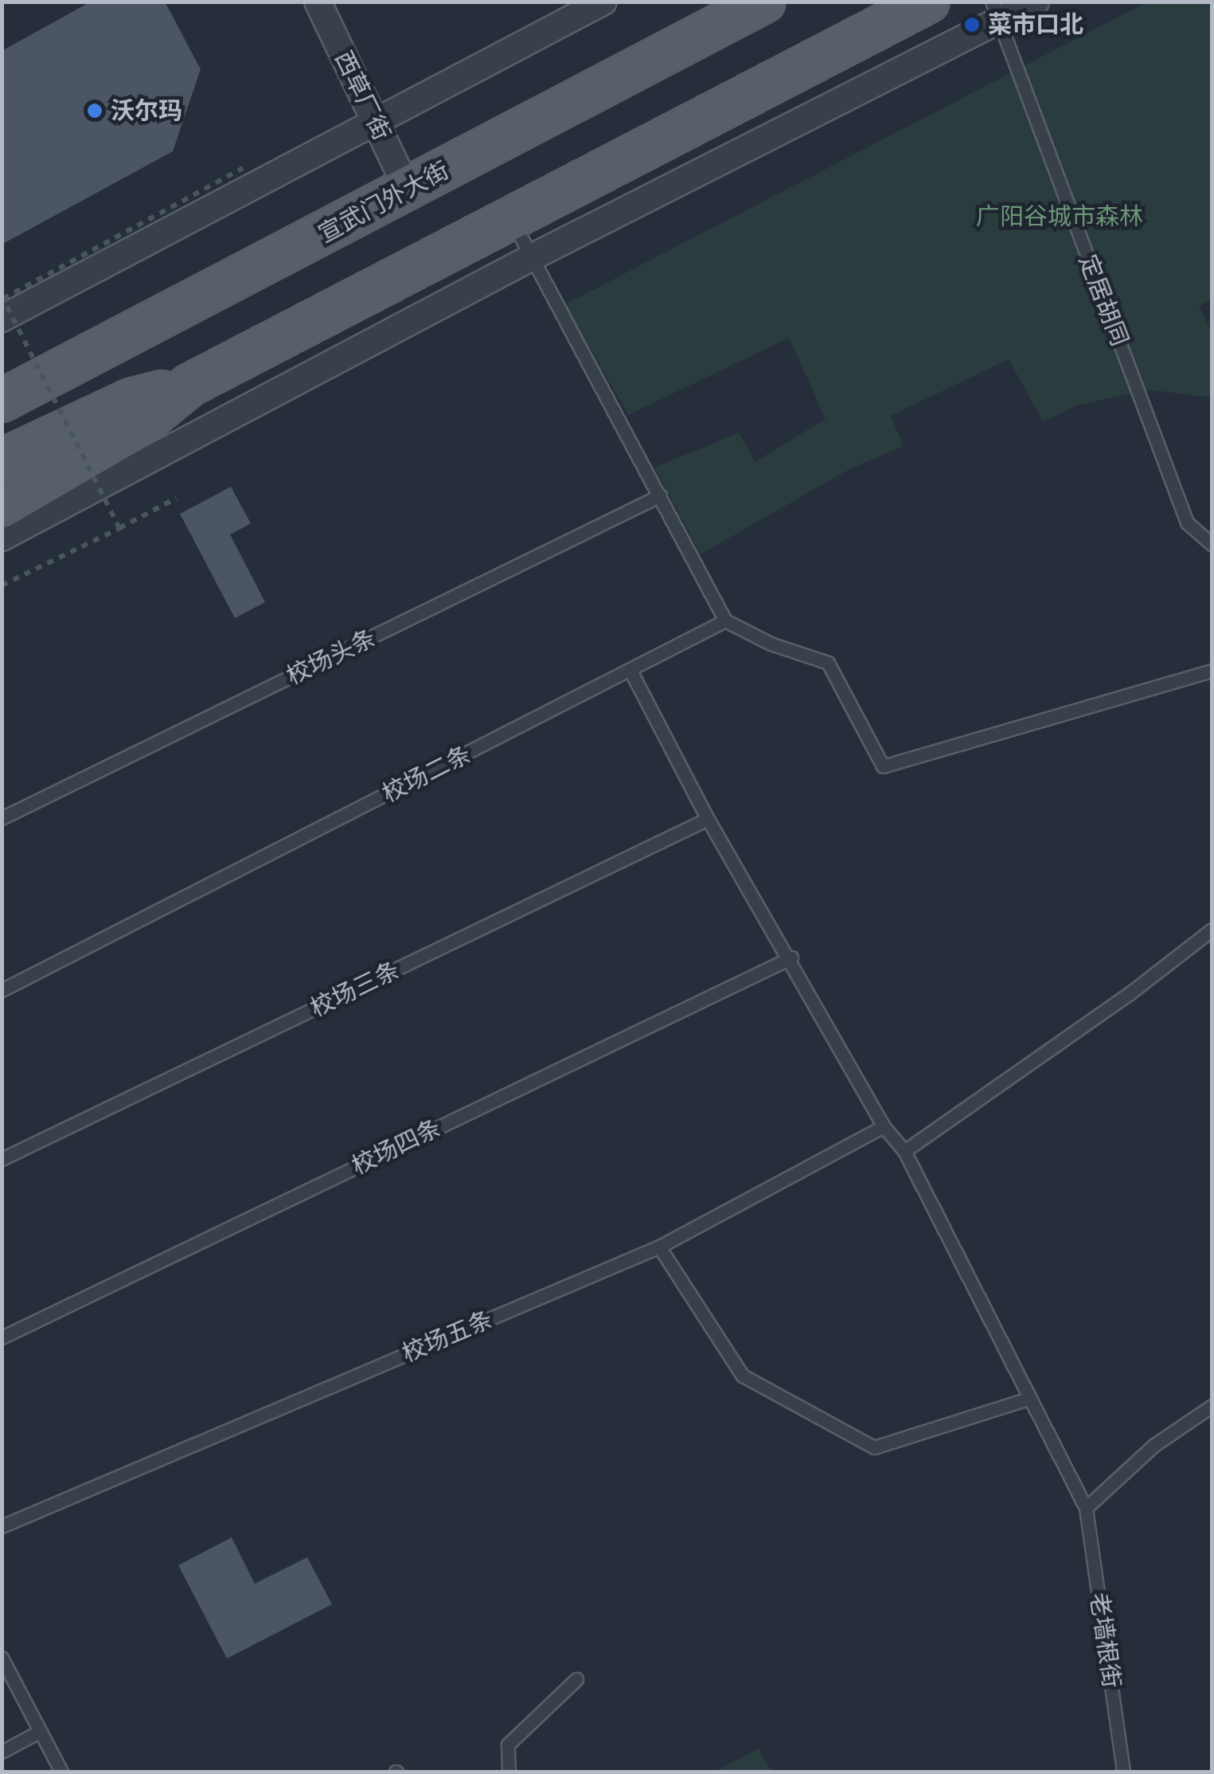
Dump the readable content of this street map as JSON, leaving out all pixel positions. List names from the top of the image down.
{
  "streets": {
    "main road": ["宣武门外大街"],
    "street": ["西草厂街"],
    "lane": [
      "定居胡同",
      "校场头条",
      "校场二条",
      "校场三条",
      "校场四条",
      "校场五条",
      "老墙根街"
    ]
  },
  "crossings": [
    ["西草厂街", "宣武门外大街"],
    ["校场二条", "老墙根街"],
    ["校场三条", "老墙根街"],
    ["校场四条", "老墙根街"],
    ["校场五条", "老墙根街"]
  ],
  "parks": ["广阳谷城市森林"],
  "places": ["菜市口北", "沃尔玛"]
}
